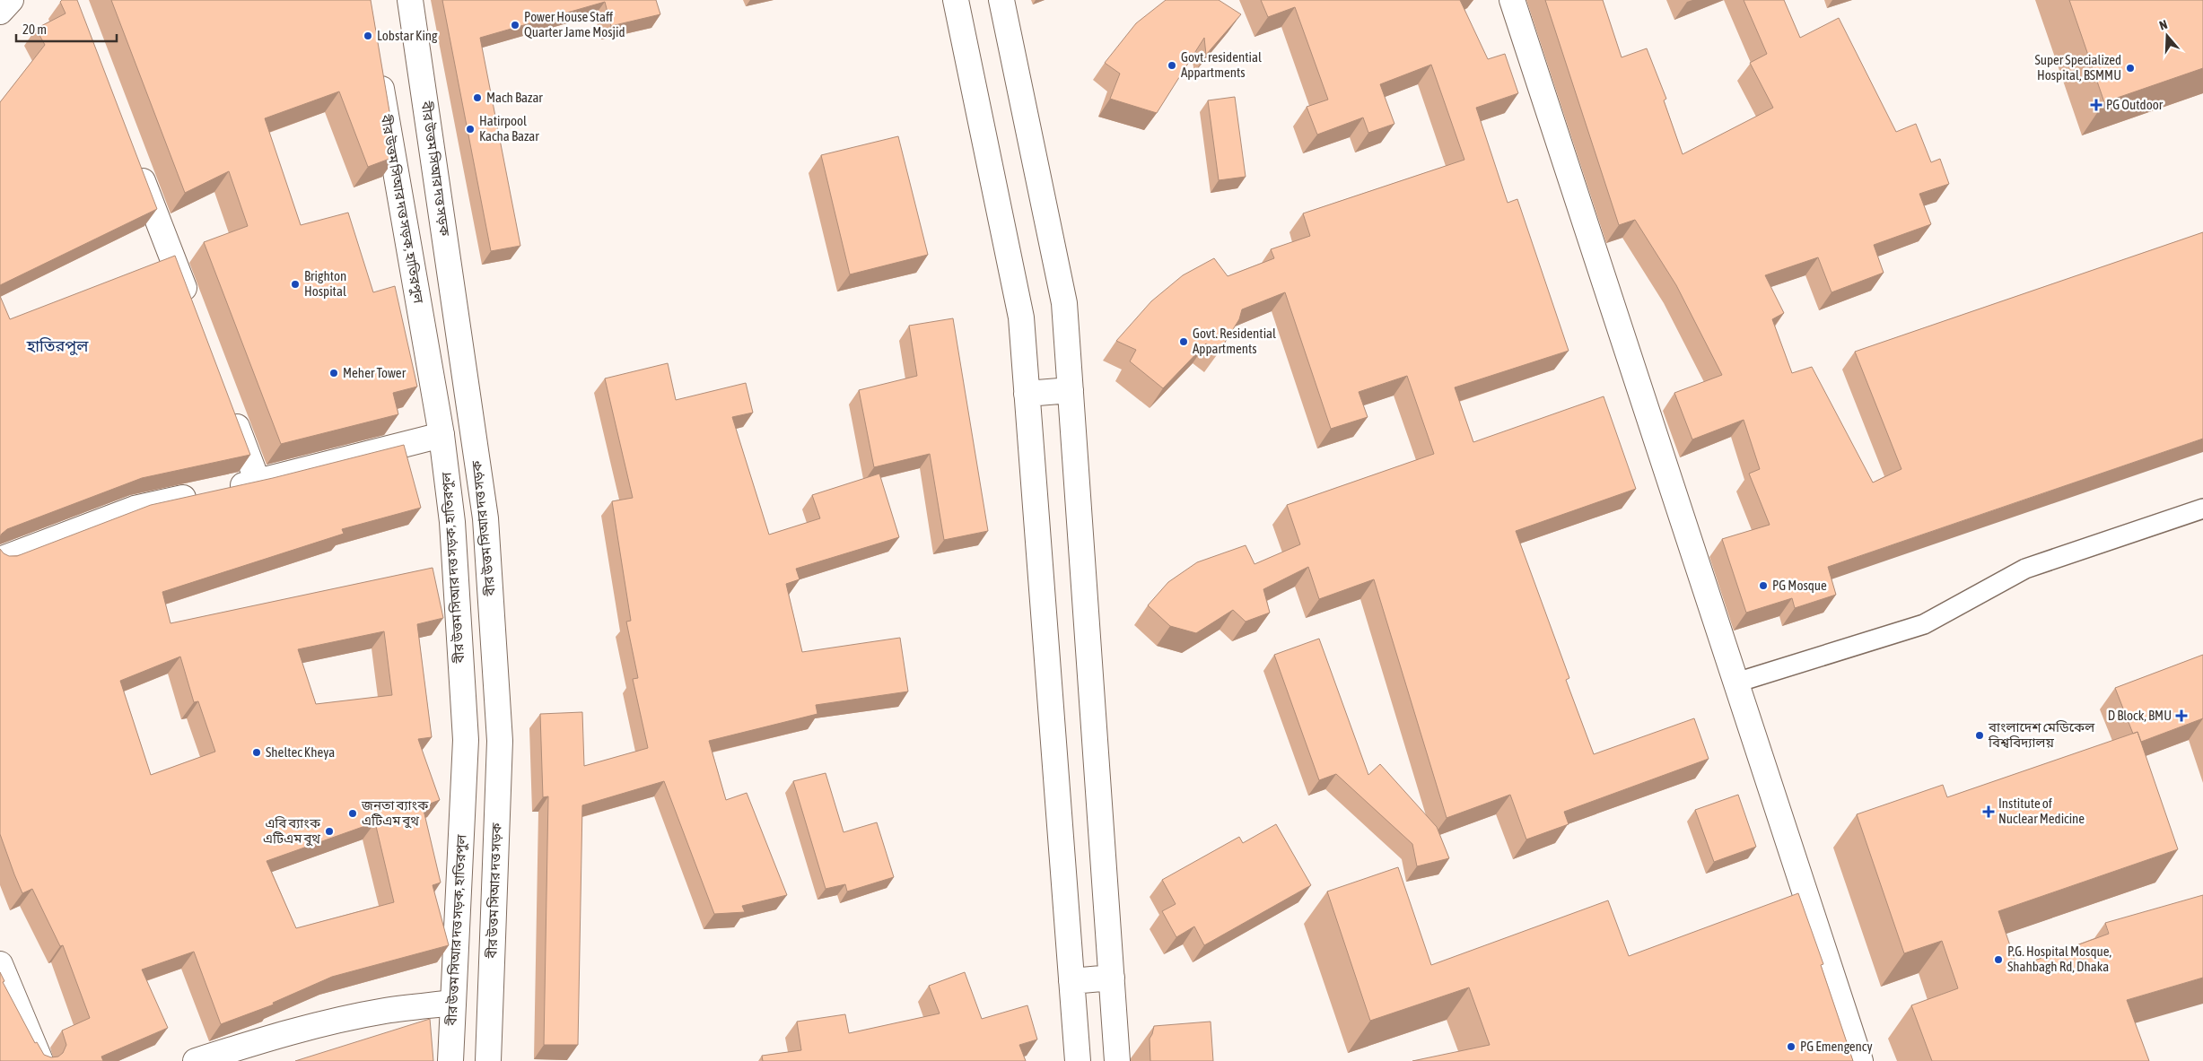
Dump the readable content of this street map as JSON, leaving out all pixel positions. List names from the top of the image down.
{
  "streets": {
    "street": ["বীর উত্তম সিআর দত্ত সড়ক", "বীর উত্তম সিআর দত্ত সড়ক, হাতিরপুল"]
  },
  "districts": ["হাতিরপুল"],
  "places": {
    "other": [
      "Power House Staff Quarter Jame Mosjid",
      "Lobstar King",
      "Govt. residential Appartments",
      "Super Specialized Hospital, BSMMU",
      "Mach Bazar",
      "Hatirpool Kacha Bazar",
      "Brighton Hospital",
      "Govt. Residential Appartments",
      "Meher Tower",
      "PG Mosque",
      "বাংলাদেশ মেডিকেল বিশ্ববিদ্যালয়",
      "Sheltec Kheya",
      "জনতা ব্যাংক এটিএম বুথ",
      "এবি ব্যাংক এটিএম বুথ",
      "P.G. Hospital Mosque, Shahbagh Rd, Dhaka",
      "PG Emengency"
    ],
    "health": ["PG Outdoor", "D Block, BMU", "Institute of Nuclear Medicine"]
  },
  "scale_bar": "20 m",
  "north": "top"
}
